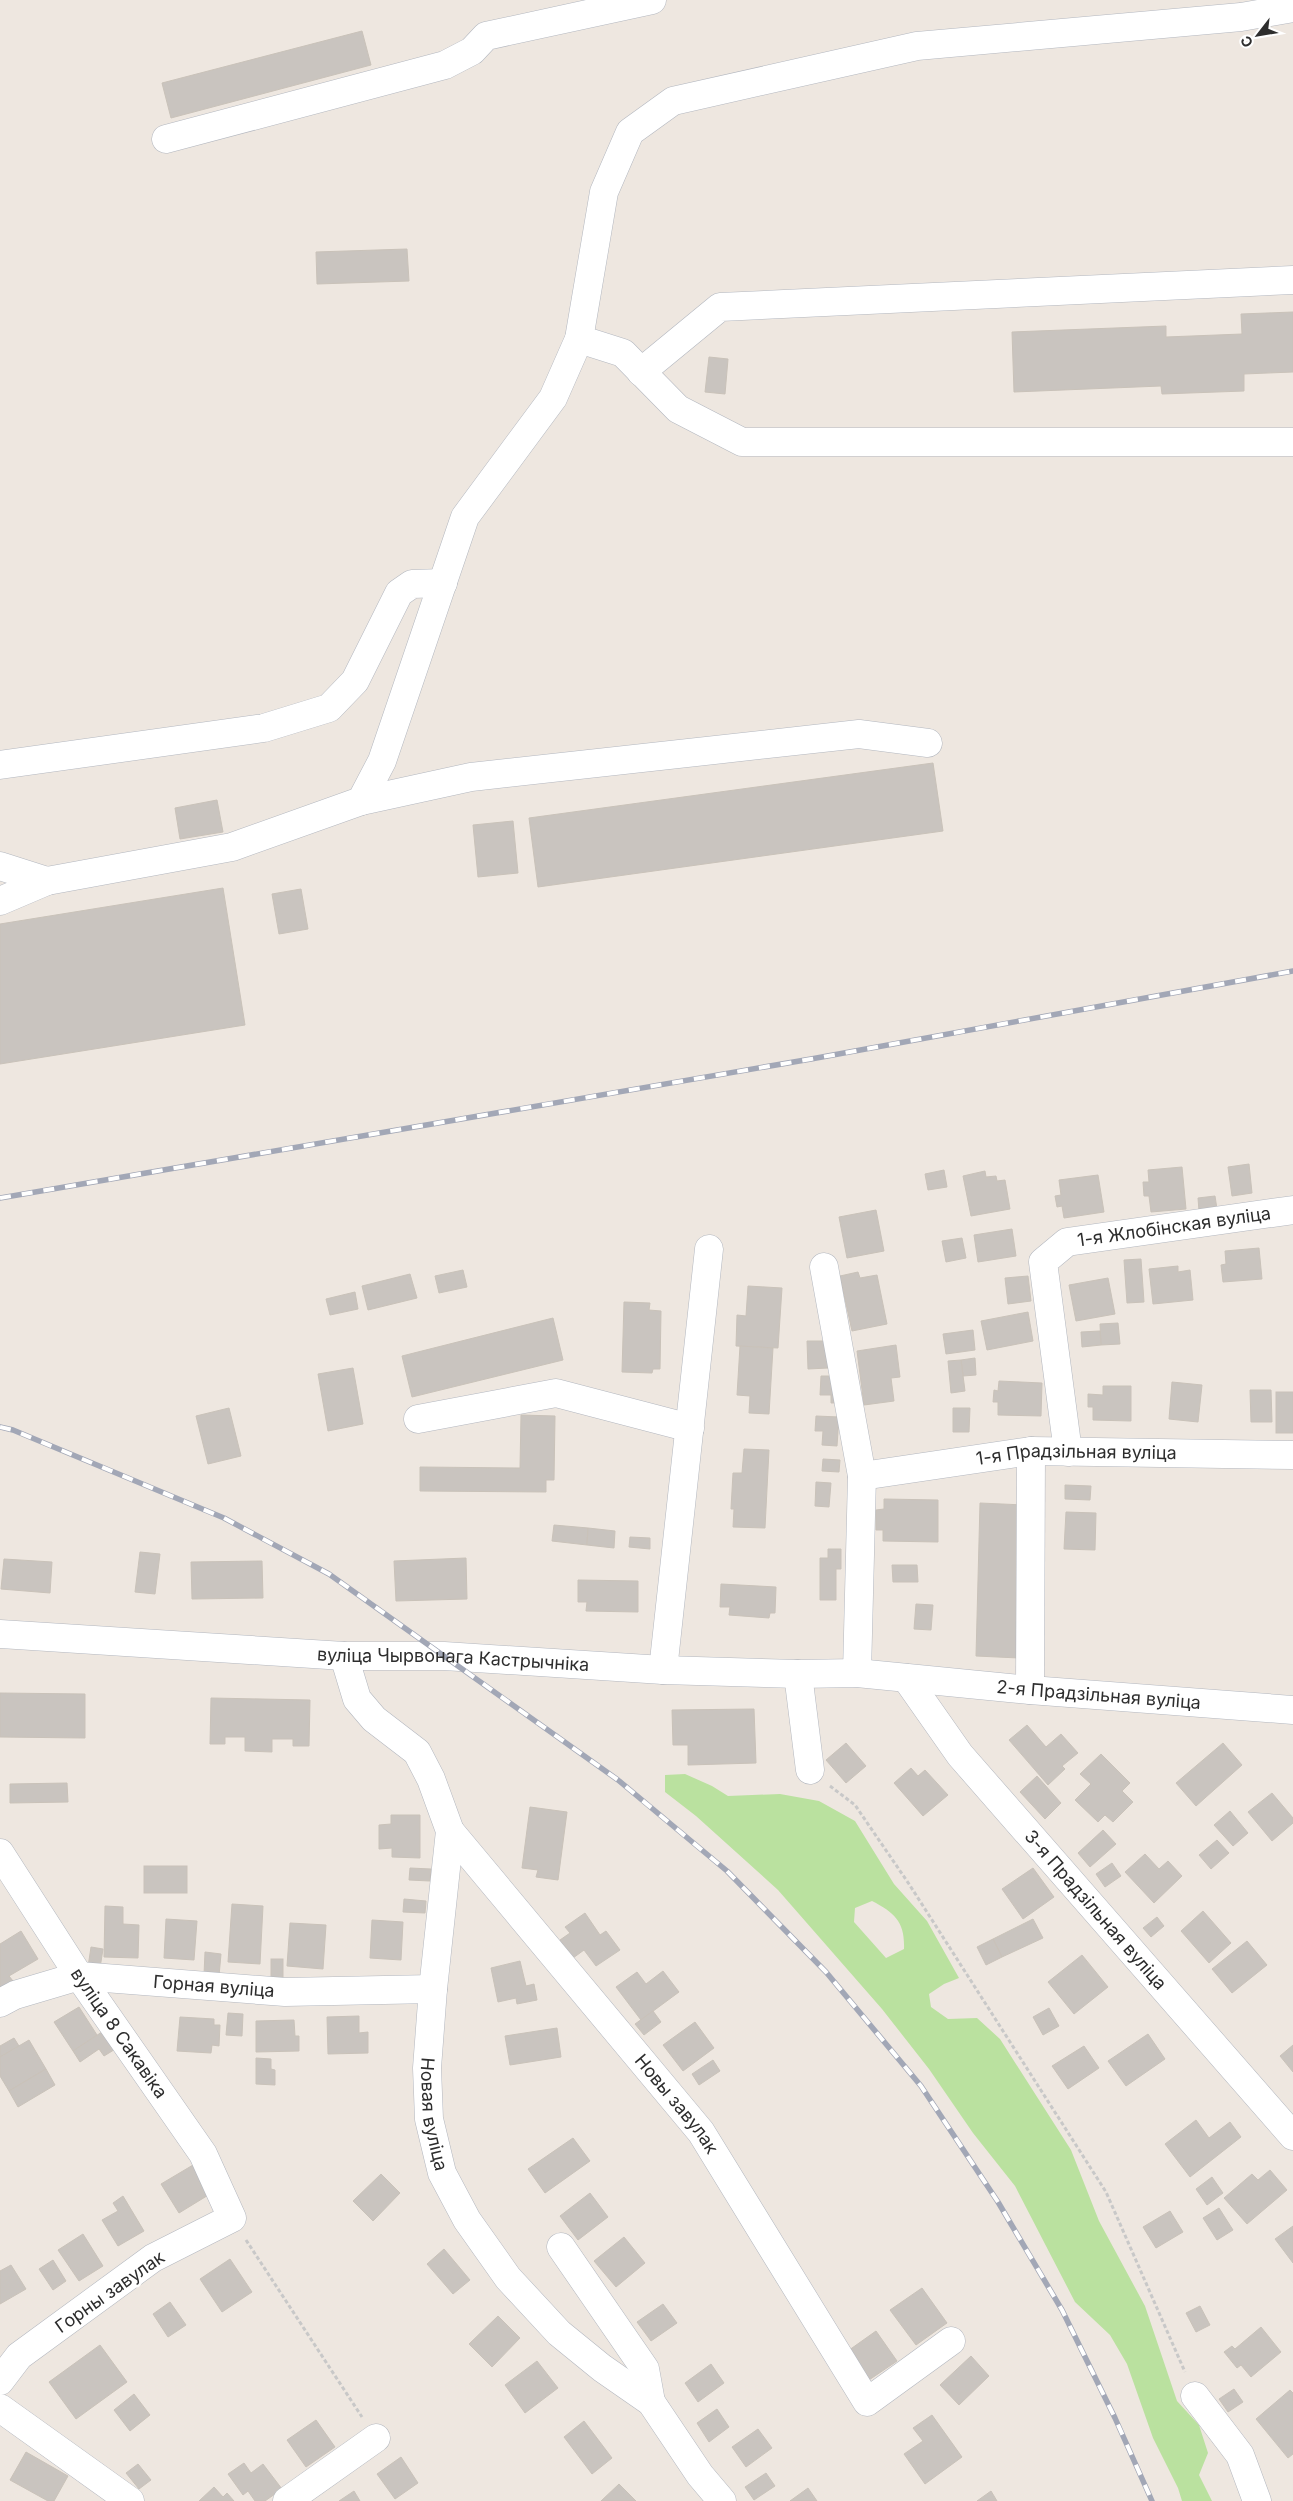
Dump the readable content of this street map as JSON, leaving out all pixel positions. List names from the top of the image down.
{
  "streets": {
    "street": [
      "1-я Жлобінская вуліца",
      "1-я Прадзільная вуліца",
      "вуліца Чырвонага Кастрычніка",
      "2-я Прадзільная вуліца",
      "3-я Прадзільная вуліца",
      "Горная вуліца",
      "вуліца 8 Сакавіка",
      "Новы завулак",
      "Новая вуліца",
      "Горны завулак"
    ]
  },
  "crossings": [
    ["1-я Жлобінская вуліца", "1-я Прадзільная вуліца"],
    ["вуліца Чырвонага Кастрычніка", "2-я Прадзільная вуліца"],
    ["вуліца Чырвонага Кастрычніка", "3-я Прадзільная вуліца"],
    ["вуліца Чырвонага Кастрычніка", "Новая вуліца"],
    ["2-я Прадзільная вуліца", "3-я Прадзільная вуліца"],
    ["Горная вуліца", "вуліца 8 Сакавіка"],
    ["Горная вуліца", "Новая вуліца"],
    ["вуліца 8 Сакавіка", "Горны завулак"],
    ["Новы завулак", "Новая вуліца"]
  ],
  "north": "bottom left"
}
